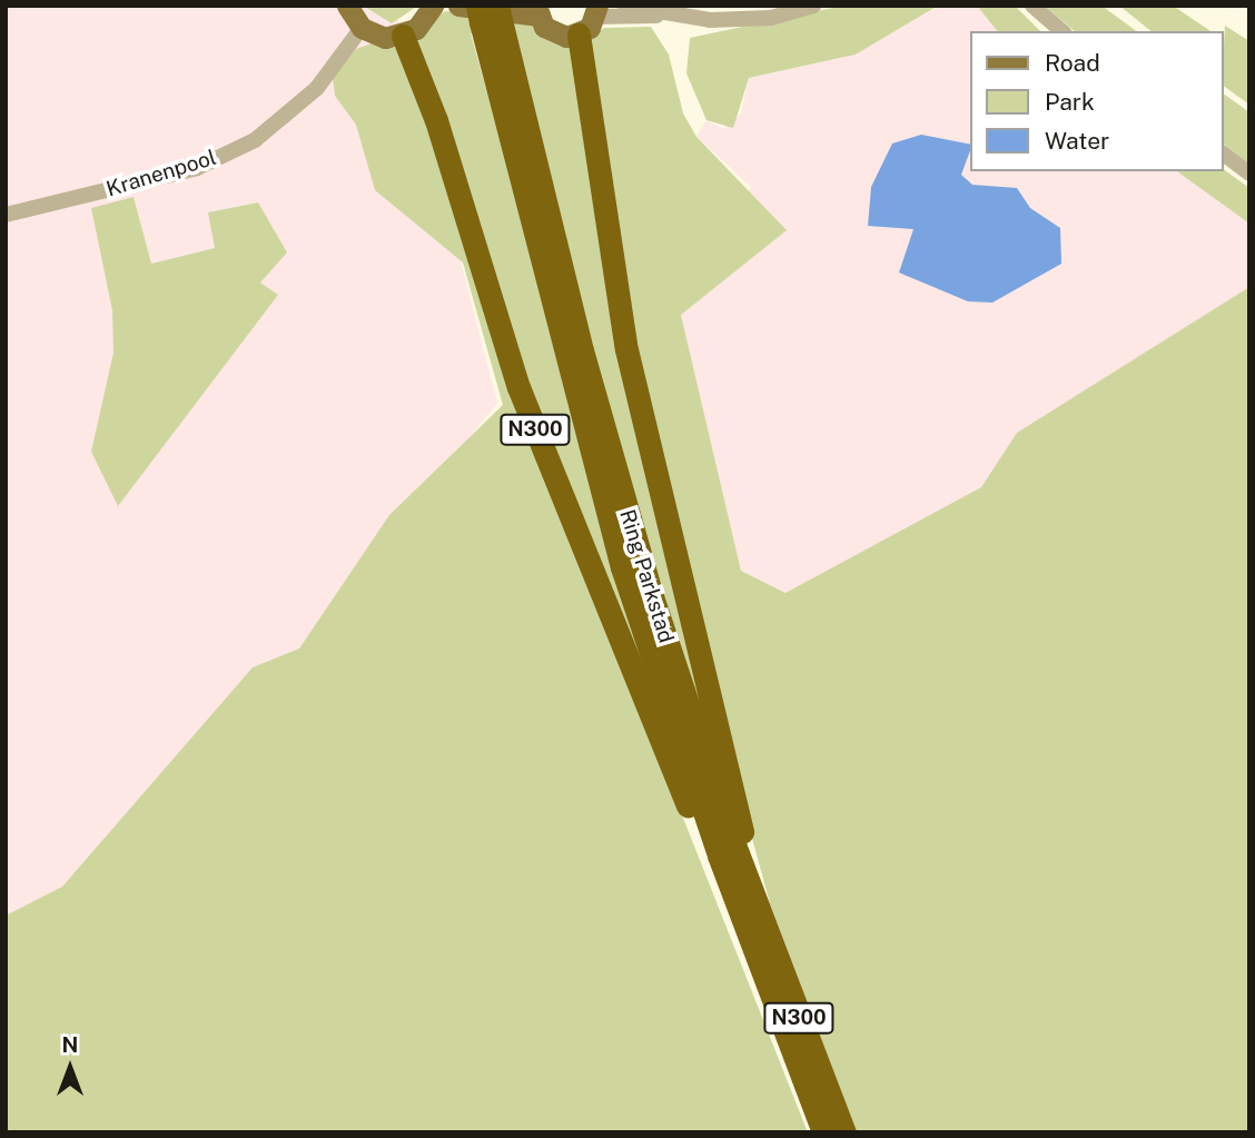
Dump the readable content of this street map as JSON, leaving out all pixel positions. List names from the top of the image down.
{
  "streets": {
    "highway": ["N300", "Ring Parkstad"],
    "street": ["Kranenpool"]
  },
  "crossings": [
    ["N300", "Ring Parkstad"]
  ],
  "legend": ["Road", "Park", "Water"],
  "north": "top"
}
